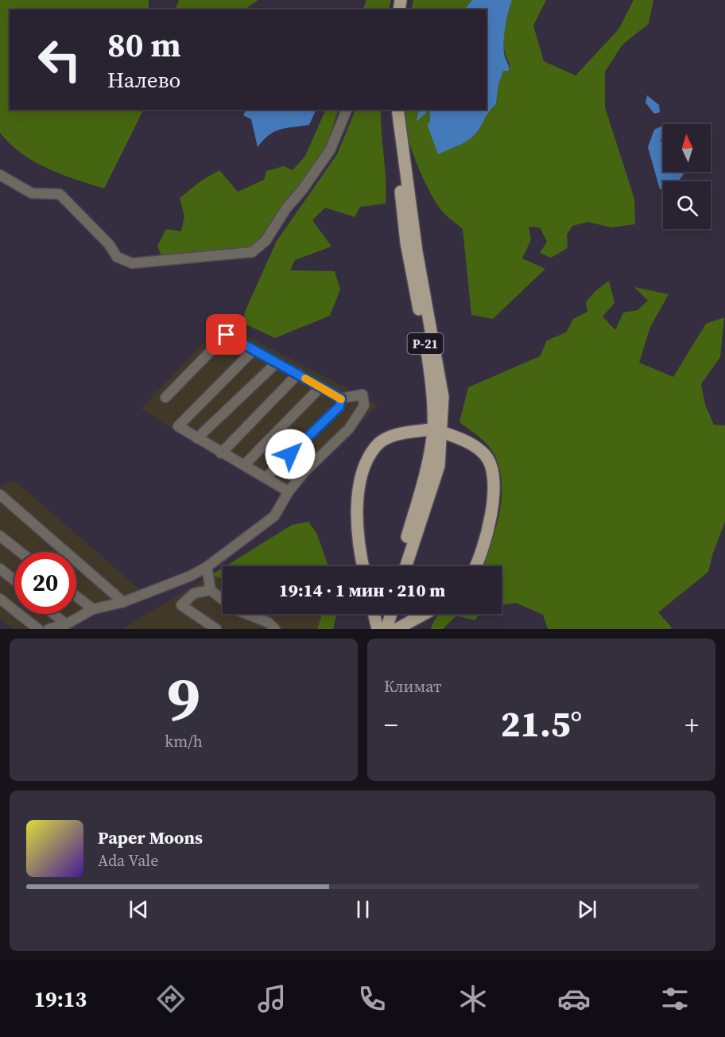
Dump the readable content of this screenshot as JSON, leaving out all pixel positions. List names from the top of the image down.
{
  "streets": {
    "main road": ["Р-21"]
  },
  "north": "top",
  "page": {
    "turn": ["80 m", "Налево"],
    "limit": "20",
    "trip": "19:14 · 1 мин · 210 m",
    "tile": [
      ["9", "km/h"],
      "Климат"
    ],
    "heat": ["−", "21.5°", "+"],
    "song": ["Paper Moons", "Ada Vale"],
    "tabs": "19:13"
  }
}
